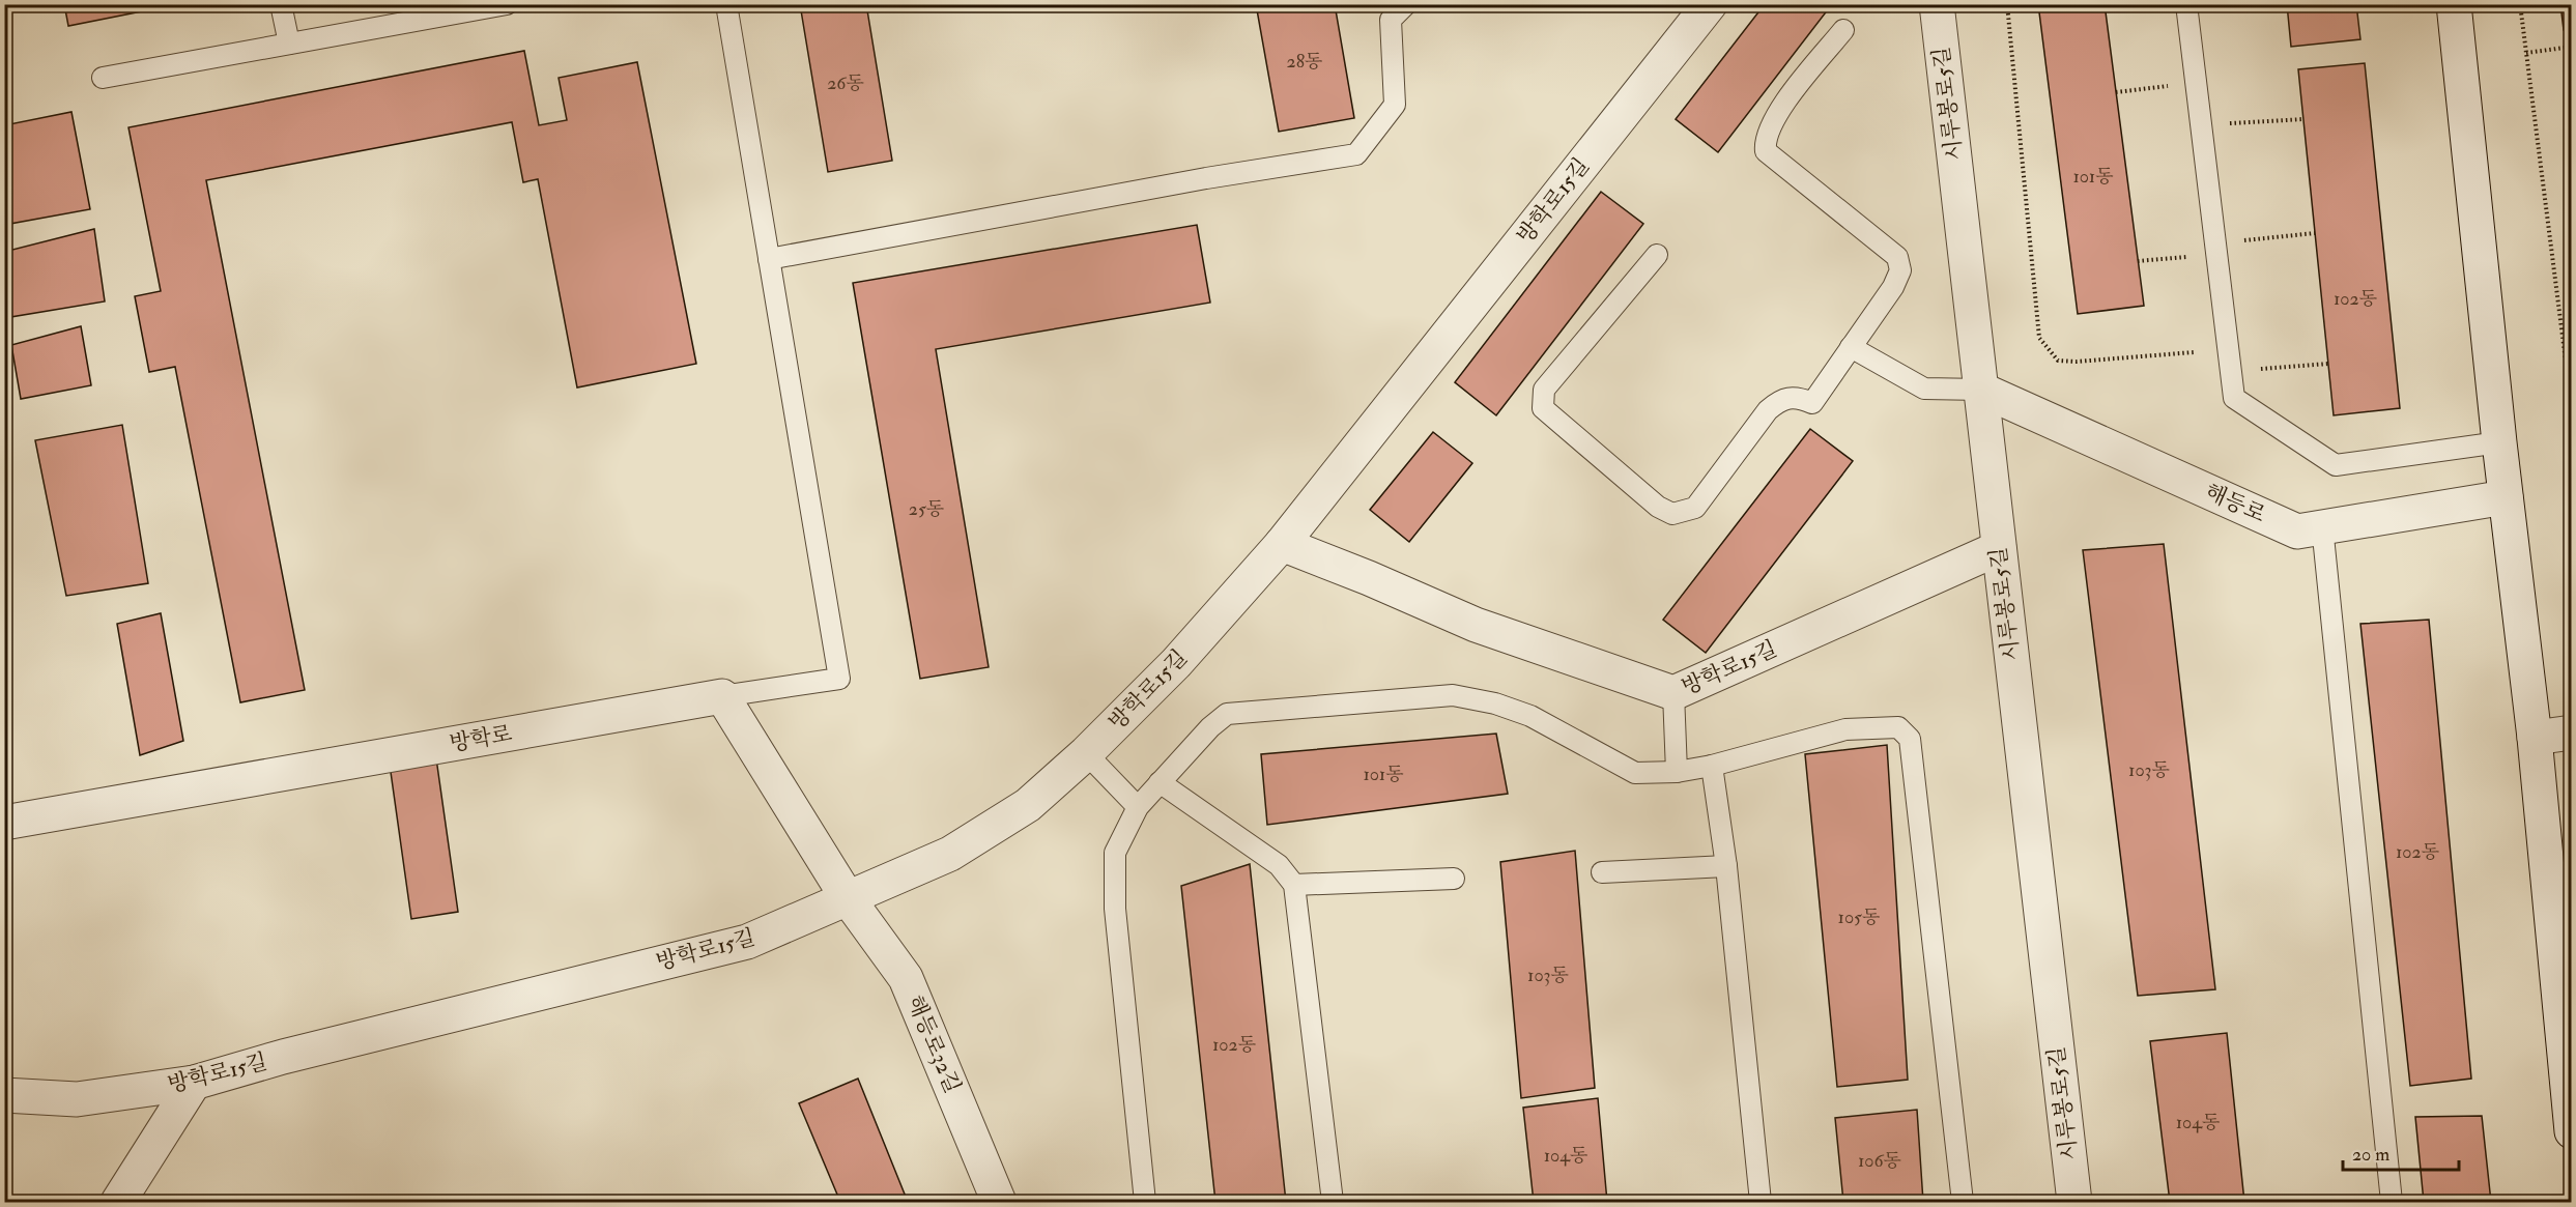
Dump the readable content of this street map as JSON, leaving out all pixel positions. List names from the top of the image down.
{
  "streets": {
    "street": [
      "시루봉로5길",
      "방학로15길",
      "해등로",
      "방학로",
      "해등로32길"
    ]
  },
  "crossings": [
    ["시루봉로5길", "방학로15길"],
    ["시루봉로5길", "해등로"],
    ["방학로15길", "해등로32길"]
  ],
  "house_numbers": [
    "28동",
    "26동",
    "101동",
    "102동",
    "25동",
    "103동",
    "101동",
    "102동",
    "105동",
    "103동",
    "102동",
    "104동",
    "104동",
    "106동"
  ],
  "scale_bar": "20 m"
}
